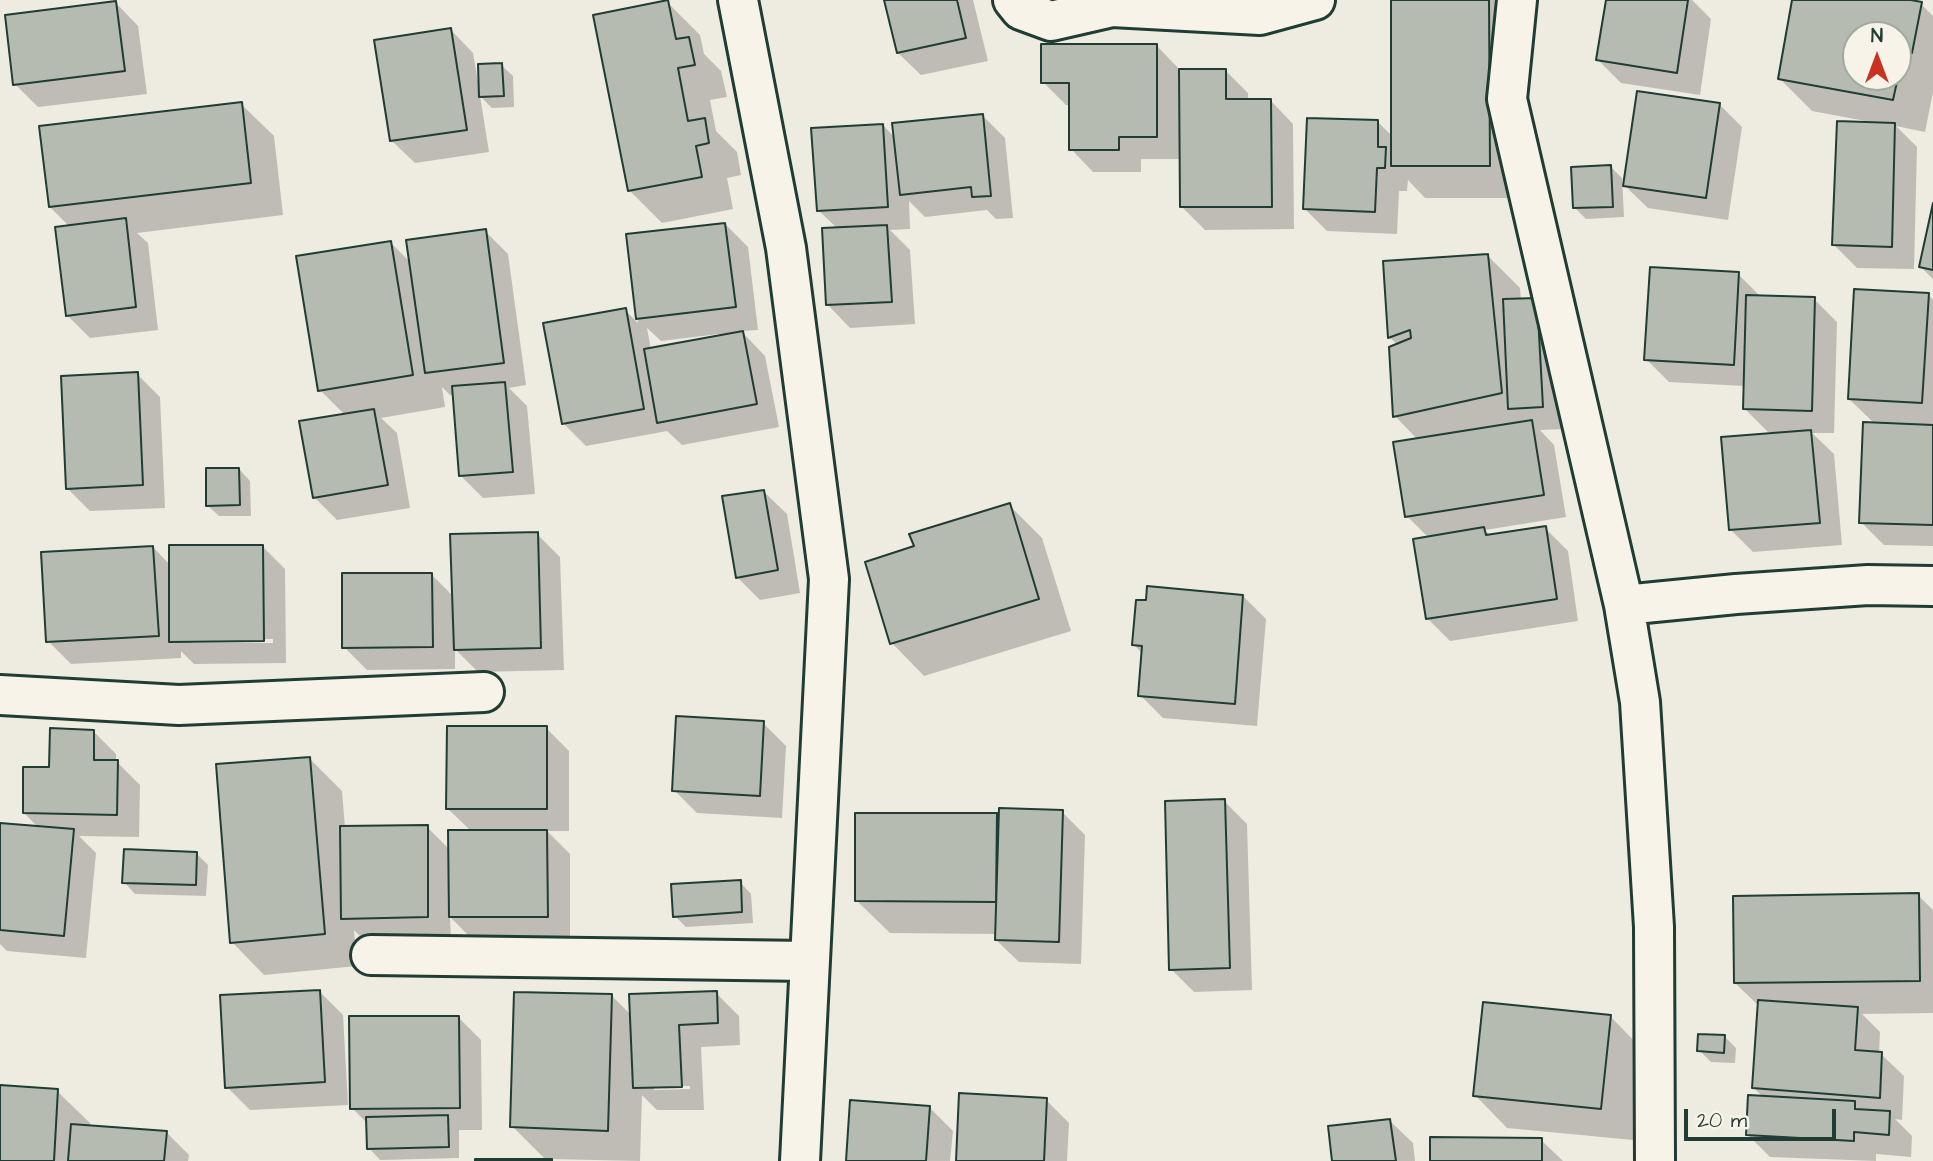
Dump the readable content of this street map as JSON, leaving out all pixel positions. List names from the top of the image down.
{
  "scale_bar": "20 m",
  "north": "top"
}
